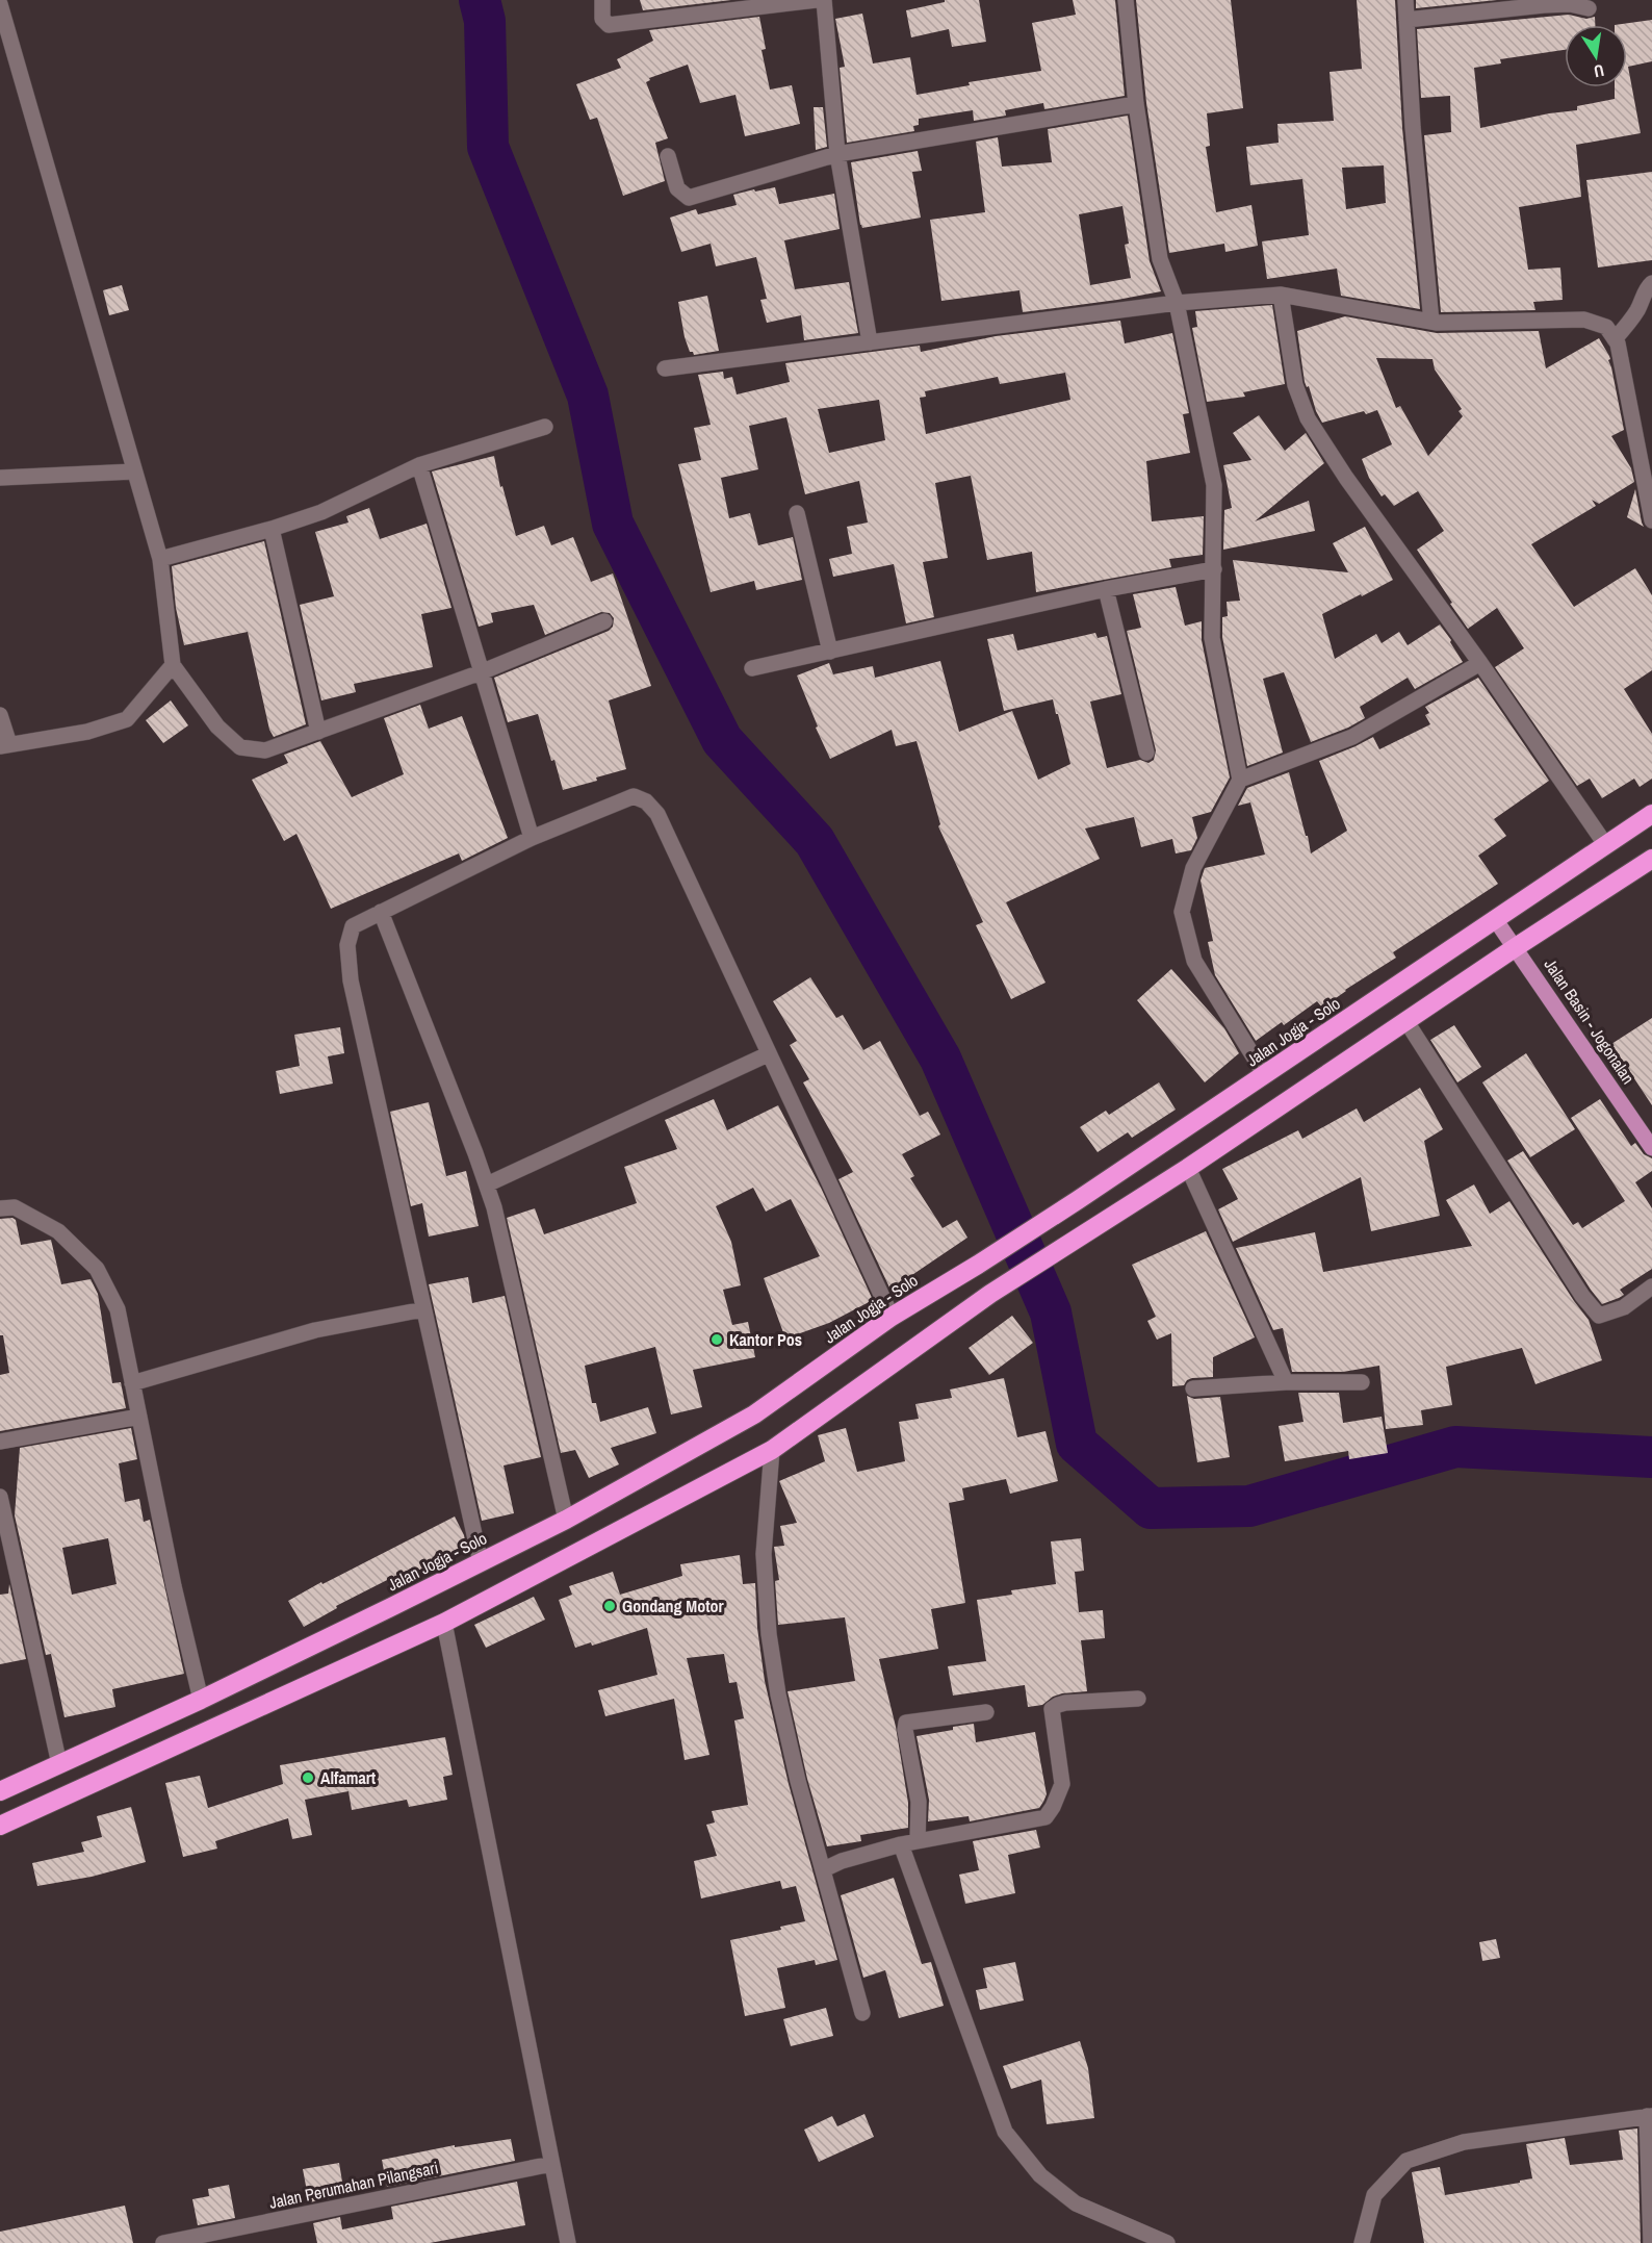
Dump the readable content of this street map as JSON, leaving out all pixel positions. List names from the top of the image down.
{
  "streets": {
    "highway": ["Jalan Jogja - Solo"],
    "main road": ["Jalan Basin - Jogonalan"],
    "street": ["Jalan Perumahan Pilangsari"]
  },
  "crossings": [
    ["Jalan Basin - Jogonalan", "Jalan Jogja - Solo"]
  ],
  "places": ["Kantor Pos", "Gondang Motor", "Alfamart"],
  "north": "bottom"
}
